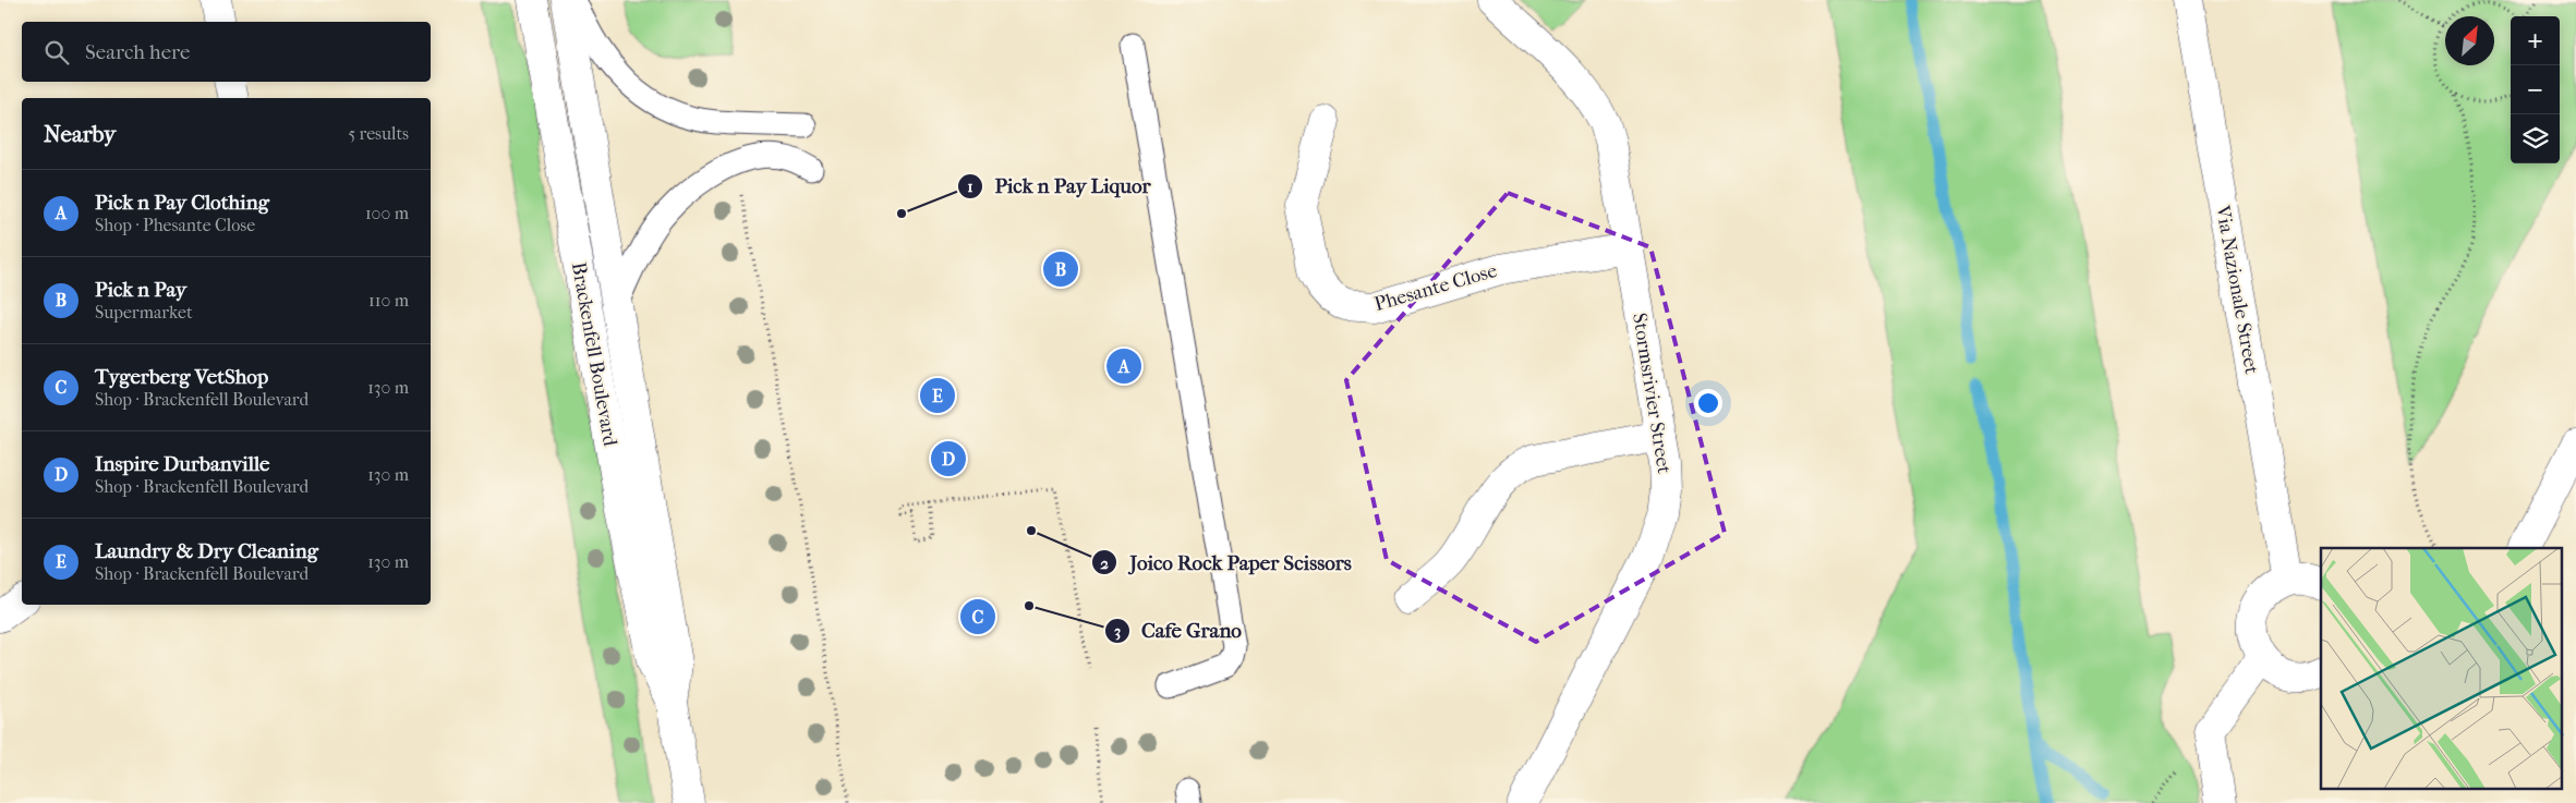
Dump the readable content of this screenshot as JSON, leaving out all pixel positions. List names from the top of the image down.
{
  "streets": {
    "street": [
      "Phesante Close",
      "Via Nazionale Street",
      "Brackenfell Boulevard",
      "Stormsrivier Street"
    ]
  },
  "crossings": [
    ["Phesante Close", "Stormsrivier Street"]
  ],
  "places": ["Pick n Pay Liquor", "Joico Rock Paper Scissors", "Cafe Grano"],
  "north": "top right",
  "page": {
    "map_buttons": ["+", "−"],
    "search": "Search here",
    "heading": ["Nearby", "5 results"],
    "list": [
      {
        "mark": "A",
        "name": "Pick n Pay Clothing",
        "note": "Shop · Phesante Close",
        "value": "100 m"
      },
      {
        "mark": "B",
        "name": "Pick n Pay",
        "note": "Supermarket",
        "value": "110 m"
      },
      {
        "mark": "C",
        "name": "Tygerberg VetShop",
        "note": "Shop · Brackenfell Boulevard",
        "value": "130 m"
      },
      {
        "mark": "D",
        "name": "Inspire Durbanville",
        "note": "Shop · Brackenfell Boulevard",
        "value": "130 m"
      },
      {
        "mark": "E",
        "name": "Laundry & Dry Cleaning",
        "note": "Shop · Brackenfell Boulevard",
        "value": "130 m"
      }
    ],
    "pins": [
      "B",
      "A",
      "E",
      "D",
      "C"
    ]
  }
}
